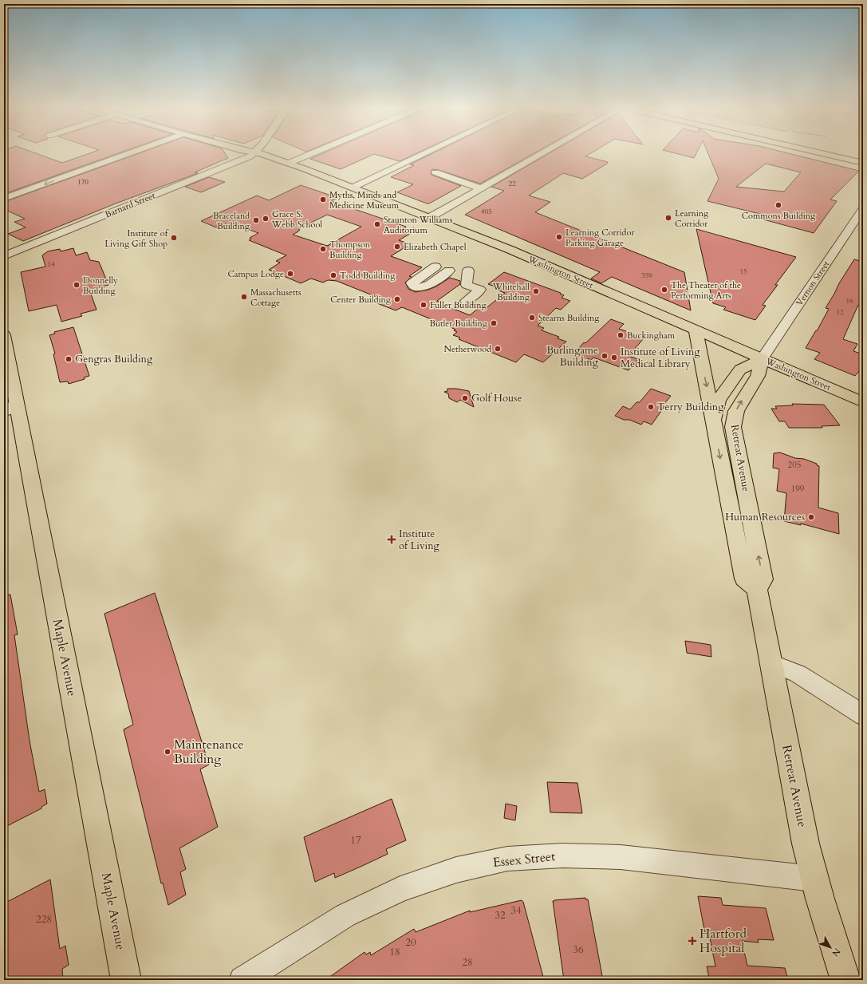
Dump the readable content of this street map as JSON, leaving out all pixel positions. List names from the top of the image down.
{
  "streets": {
    "main road": ["Washington Street", "Retreat Avenue", "Maple Avenue"],
    "street": ["Barnard Street", "Vernon Street", "Essex Street"]
  },
  "crossings": [
    ["Washington Street", "Vernon Street"],
    ["Washington Street", "Retreat Avenue"],
    ["Vernon Street", "Retreat Avenue"],
    ["Retreat Avenue", "Essex Street"]
  ],
  "places": {
    "other": [
      "Myths, Minds and Medicine Museum",
      "Commons Building",
      "Learning Corridor",
      "Grace S. Webb School",
      "Braceland Building",
      "Staunton Williams Auditorium",
      "Learning Corridor Parking Garage",
      "Institute of Living Gift Shop",
      "Elizabeth Chapel",
      "Thompson Building",
      "Campus Lodge",
      "Todd Building",
      "Donnelly Building",
      "The Theater of the Performing Arts",
      "Whitehall Building",
      "Massachusetts Cottage",
      "Center Building",
      "Fuller Building",
      "Stearns Building",
      "Butler Building",
      "Buckingham",
      "Netherwood",
      "Burlingame Building",
      "Institute of Living Medical Library",
      "Gengras Building",
      "Golf House",
      "Terry Building",
      "Human Resources",
      "Maintenance Building"
    ],
    "health": ["Institute of Living", "Hartford Hospital"]
  },
  "house_numbers": [
    "170",
    "22",
    "405",
    "14",
    "15",
    "359",
    "16",
    "12",
    "205",
    "199",
    "17",
    "34",
    "32",
    "228",
    "20",
    "36",
    "18",
    "28"
  ],
  "north": "bottom right"
}
